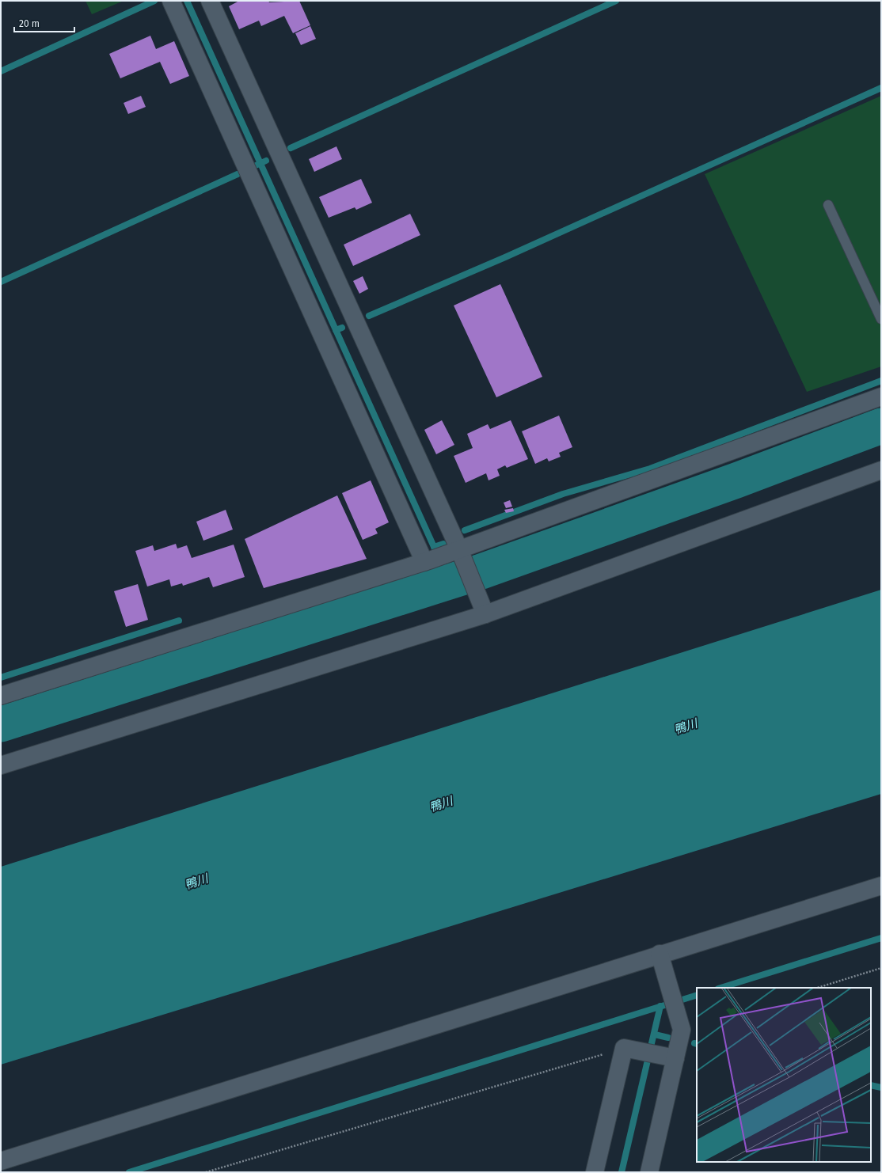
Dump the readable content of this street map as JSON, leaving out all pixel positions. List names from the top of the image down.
{
  "water": ["鴨川"],
  "scale_bar": "20 m"
}
